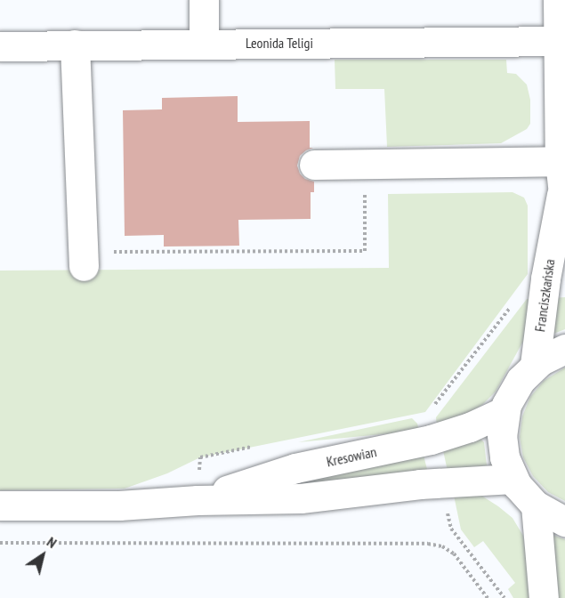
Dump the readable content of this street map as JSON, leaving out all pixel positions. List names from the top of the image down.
{
  "streets": {
    "street": ["Leonida Teligi", "Franciszkańska", "Kresowian"]
  },
  "crossings": [
    ["Leonida Teligi", "Franciszkańska"]
  ],
  "north": "top right"
}
